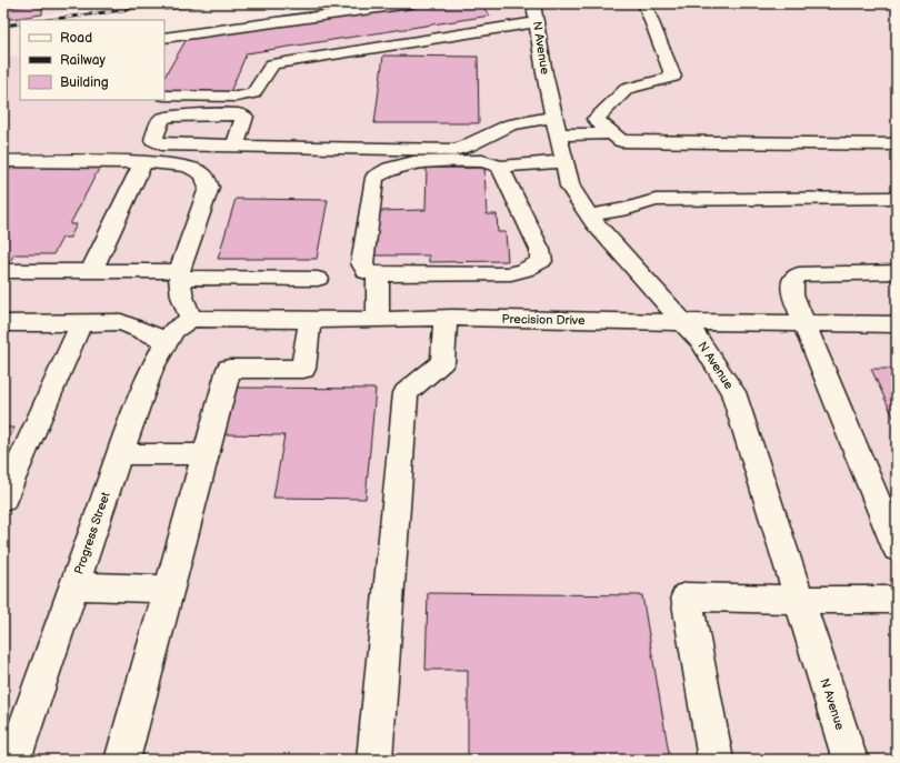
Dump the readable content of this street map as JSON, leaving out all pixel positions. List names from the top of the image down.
{
  "streets": {
    "street": ["N Avenue", "Precision Drive", "Progress Street"]
  },
  "crossings": [
    ["N Avenue", "Precision Drive"],
    ["Precision Drive", "Progress Street"]
  ],
  "legend": ["Road", "Railway", "Building"]
}
